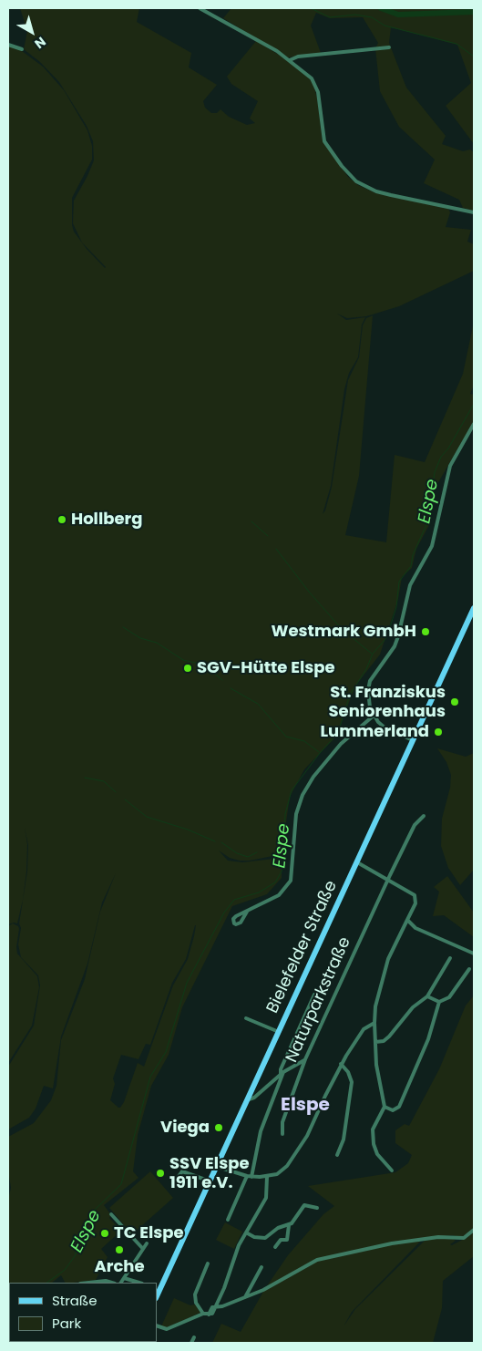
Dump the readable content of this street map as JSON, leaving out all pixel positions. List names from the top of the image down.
{
  "streets": {
    "main road": ["Bielefelder Straße"],
    "street": ["Naturparkstraße"]
  },
  "districts": ["Elspe"],
  "water": ["Elspe"],
  "places": [
    "Hollberg",
    "Westmark GmbH",
    "SGV-Hütte Elspe",
    "St. Franziskus Seniorenhaus",
    "Lummerland",
    "Viega",
    "SSV Elspe 1911 e.V.",
    "TC Elspe",
    "Arche"
  ],
  "legend": ["Straße", "Park"],
  "north": "bottom right"
}
